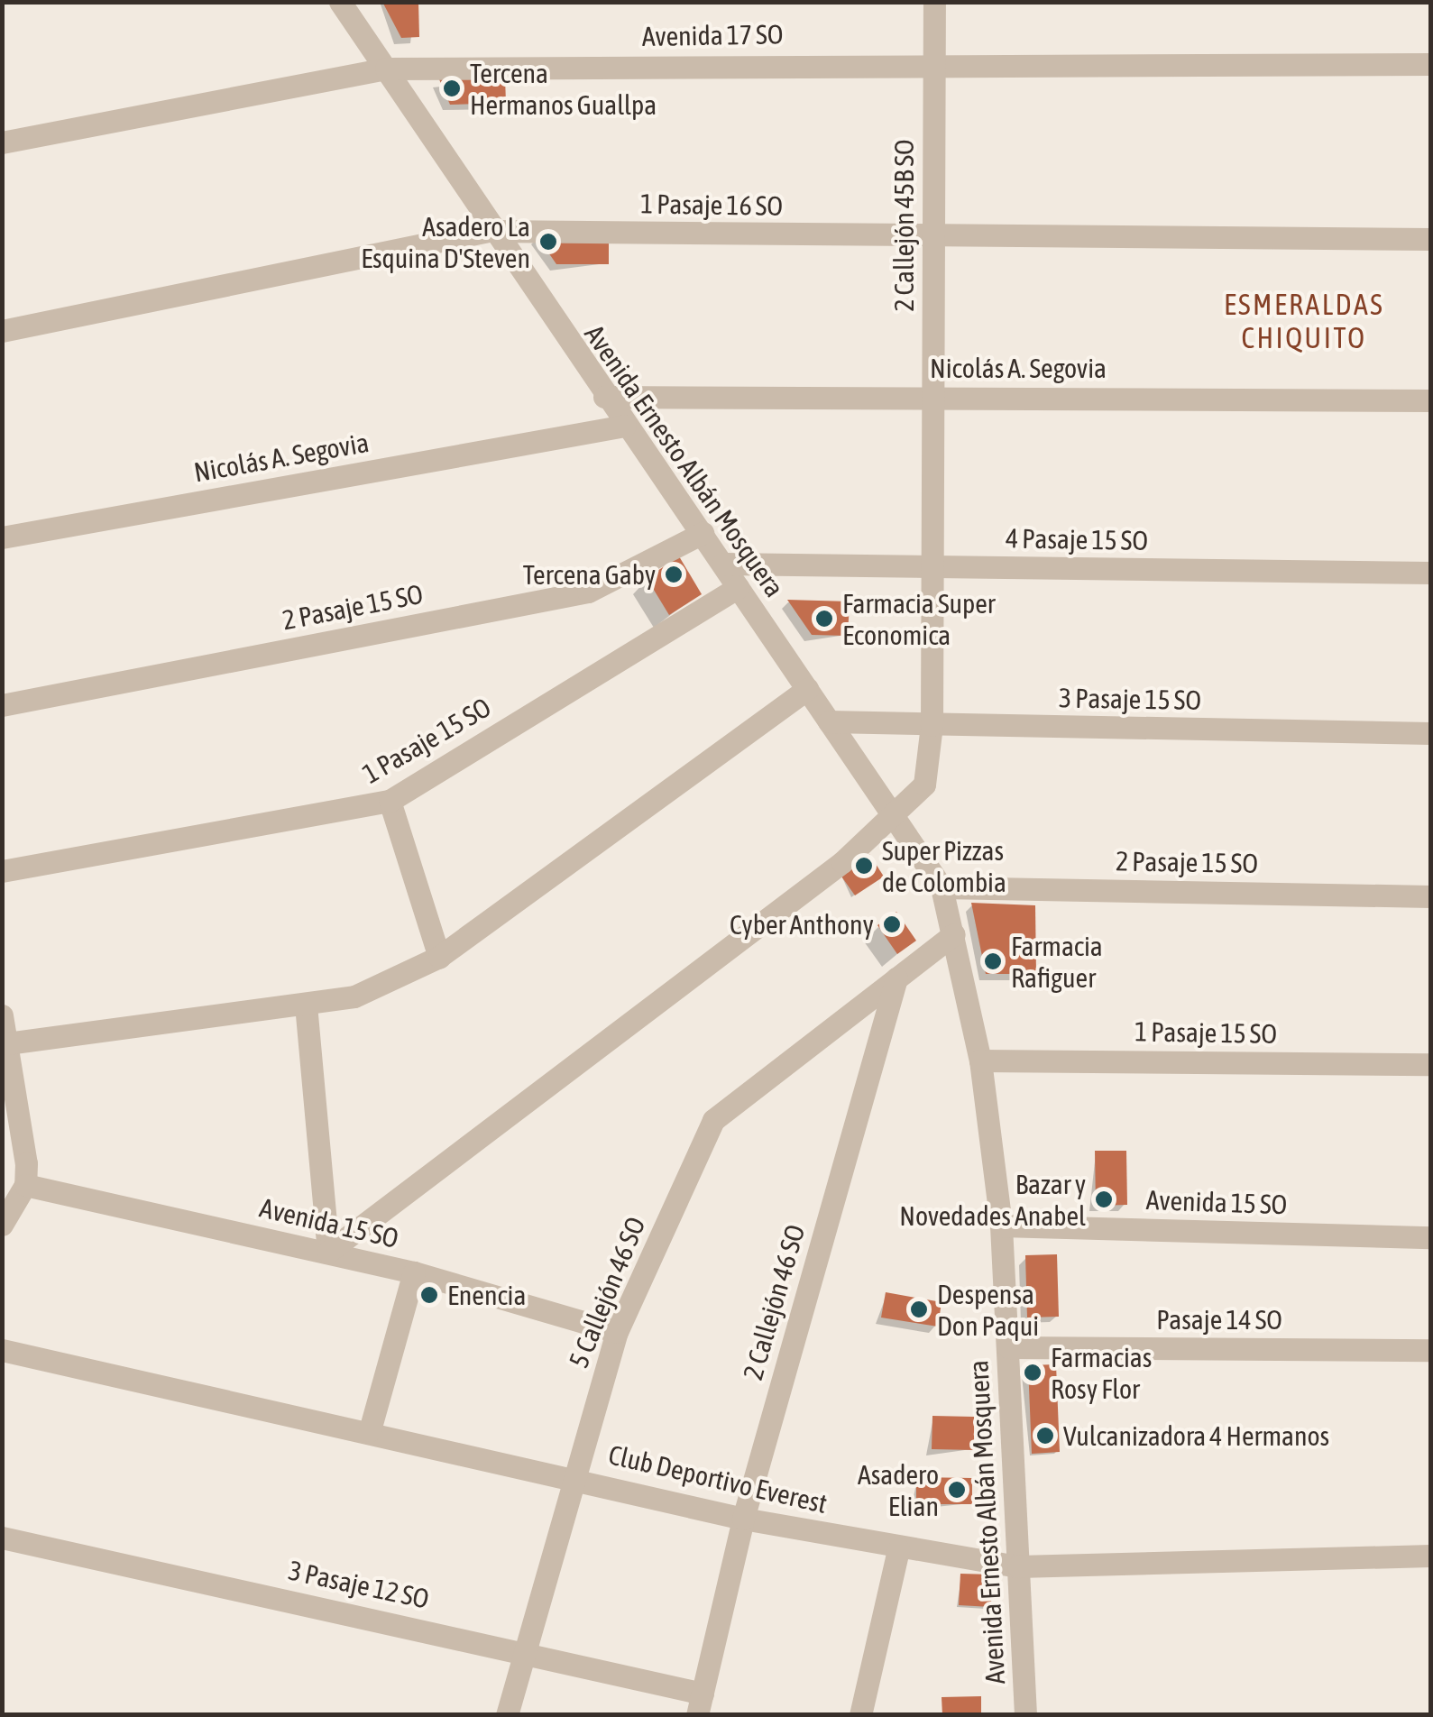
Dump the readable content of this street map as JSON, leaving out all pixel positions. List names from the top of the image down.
{
  "streets": {
    "street": [
      "Avenida 17 SO",
      "1 Pasaje 16 SO",
      "2 Callejón 45B SO",
      "Nicolás A. Segovia",
      "Avenida Ernesto Albán Mosquera",
      "4 Pasaje 15 SO",
      "2 Pasaje 15 SO",
      "3 Pasaje 15 SO",
      "1 Pasaje 15 SO",
      "Avenida 15 SO",
      "5 Callejón 46 SO",
      "2 Callejón 46 SO",
      "Pasaje 14 SO",
      "Club Deportivo Everest",
      "3 Pasaje 12 SO"
    ]
  },
  "crossings": [
    ["Avenida 17 SO", "2 Callejón 45B SO"],
    ["Avenida 17 SO", "Avenida Ernesto Albán Mosquera"],
    ["1 Pasaje 16 SO", "2 Callejón 45B SO"],
    ["1 Pasaje 16 SO", "Avenida Ernesto Albán Mosquera"],
    ["2 Callejón 45B SO", "Nicolás A. Segovia"],
    ["2 Callejón 45B SO", "Avenida Ernesto Albán Mosquera"],
    ["2 Callejón 45B SO", "4 Pasaje 15 SO"],
    ["2 Callejón 45B SO", "3 Pasaje 15 SO"],
    ["2 Callejón 45B SO", "Avenida 15 SO"],
    ["Nicolás A. Segovia", "Avenida Ernesto Albán Mosquera"],
    ["Avenida Ernesto Albán Mosquera", "4 Pasaje 15 SO"],
    ["Avenida Ernesto Albán Mosquera", "2 Pasaje 15 SO"],
    ["Avenida Ernesto Albán Mosquera", "3 Pasaje 15 SO"],
    ["Avenida Ernesto Albán Mosquera", "1 Pasaje 15 SO"],
    ["Avenida Ernesto Albán Mosquera", "Avenida 15 SO"],
    ["Avenida Ernesto Albán Mosquera", "Pasaje 14 SO"],
    ["Avenida Ernesto Albán Mosquera", "Club Deportivo Everest"],
    ["Avenida 15 SO", "5 Callejón 46 SO"],
    ["5 Callejón 46 SO", "2 Callejón 46 SO"],
    ["5 Callejón 46 SO", "Club Deportivo Everest"],
    ["5 Callejón 46 SO", "3 Pasaje 12 SO"],
    ["2 Callejón 46 SO", "Club Deportivo Everest"],
    ["2 Callejón 46 SO", "3 Pasaje 12 SO"]
  ],
  "districts": ["ESMERALDAS CHIQUITO"],
  "places": [
    "Tercena Hermanos Guallpa",
    "Asadero La Esquina D'Steven",
    "Tercena Gaby",
    "Farmacia Super Economica",
    "Super Pizzas de Colombia",
    "Cyber Anthony",
    "Farmacia Rafiguer",
    "Bazar y Novedades Anabel",
    "Enencia",
    "Despensa Don Paqui",
    "Farmacias Rosy Flor",
    "Vulcanizadora 4 Hermanos",
    "Asadero Elian"
  ]
}
